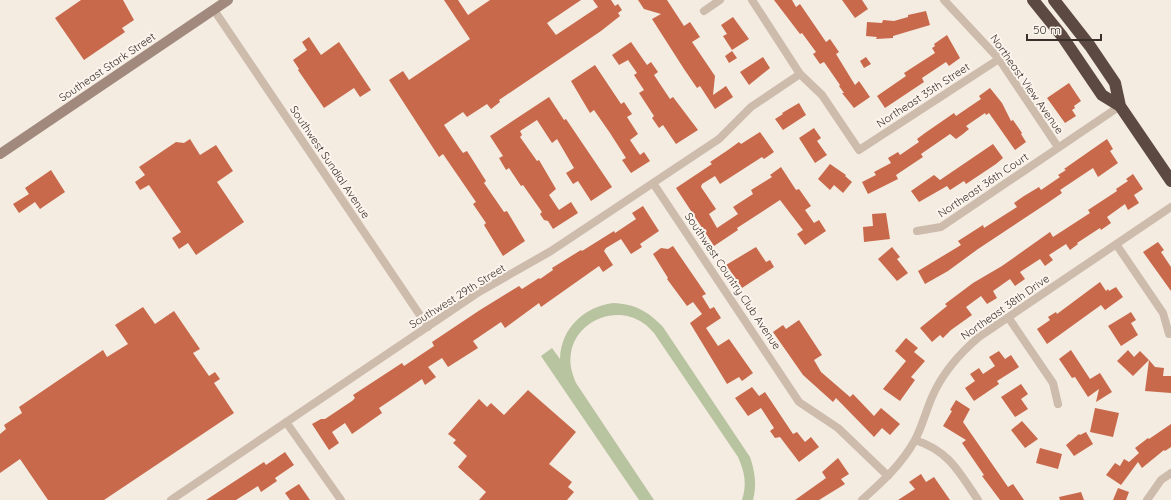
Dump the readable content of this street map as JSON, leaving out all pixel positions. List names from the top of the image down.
{
  "streets": {
    "main road": ["Southeast Stark Street"],
    "street": [
      "Northeast View Avenue",
      "Northeast 35th Street",
      "Southwest Sundial Avenue",
      "Northeast 36th Court",
      "Southwest Country Club Avenue",
      "Southwest 29th Street",
      "Northeast 38th Drive"
    ]
  },
  "crossings": [
    ["Southeast Stark Street", "Southwest Sundial Avenue"],
    ["Northeast View Avenue", "Northeast 35th Street"],
    ["Northeast View Avenue", "Northeast 36th Court"],
    ["Northeast 35th Street", "Southwest 29th Street"],
    ["Southwest Sundial Avenue", "Southwest 29th Street"],
    ["Southwest Country Club Avenue", "Southwest 29th Street"],
    ["Southwest Country Club Avenue", "Northeast 38th Drive"]
  ],
  "scale_bar": "50 m"
}
